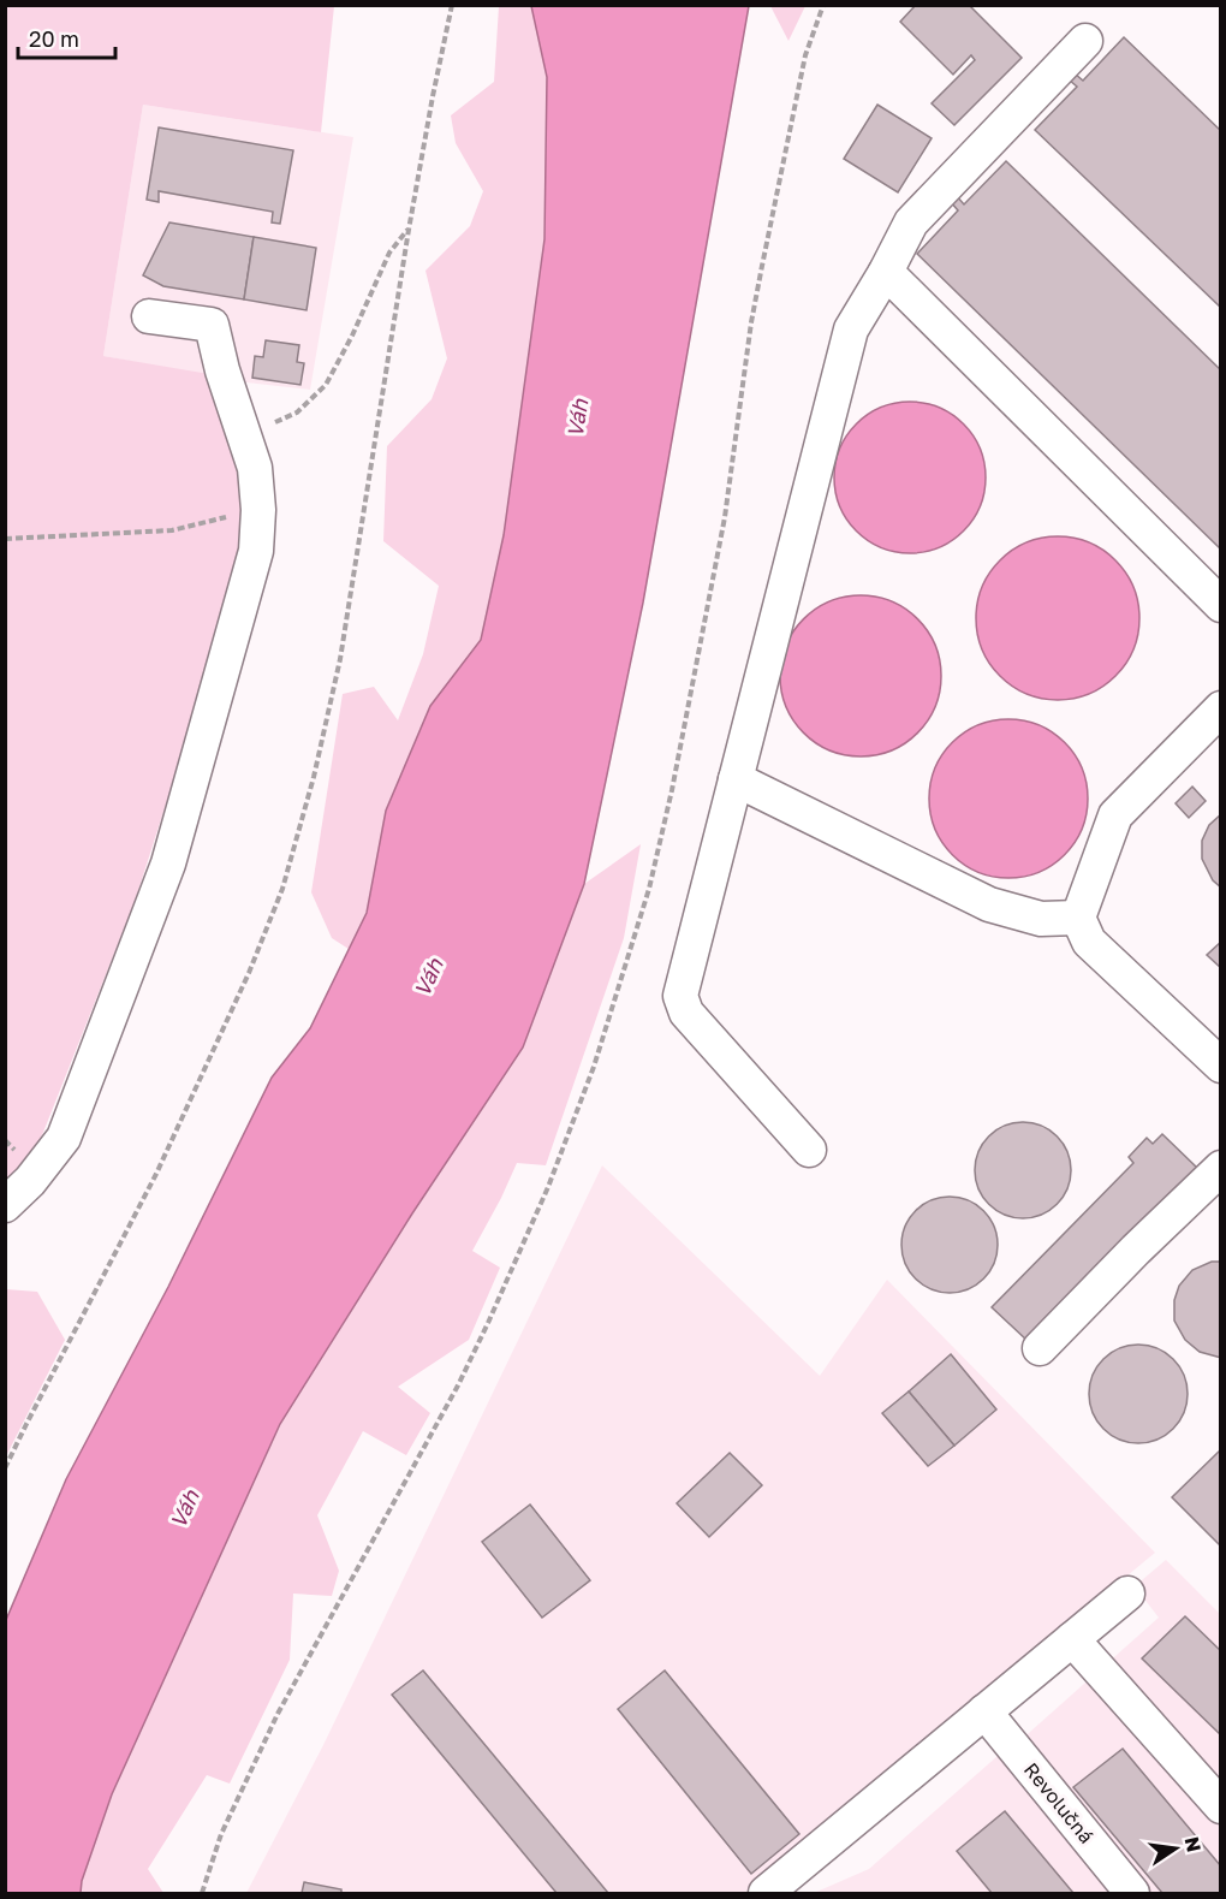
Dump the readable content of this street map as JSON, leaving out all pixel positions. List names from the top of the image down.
{
  "streets": {
    "lane": ["Revolučná"]
  },
  "water": ["Váh"],
  "scale_bar": "20 m",
  "north": "right"
}
